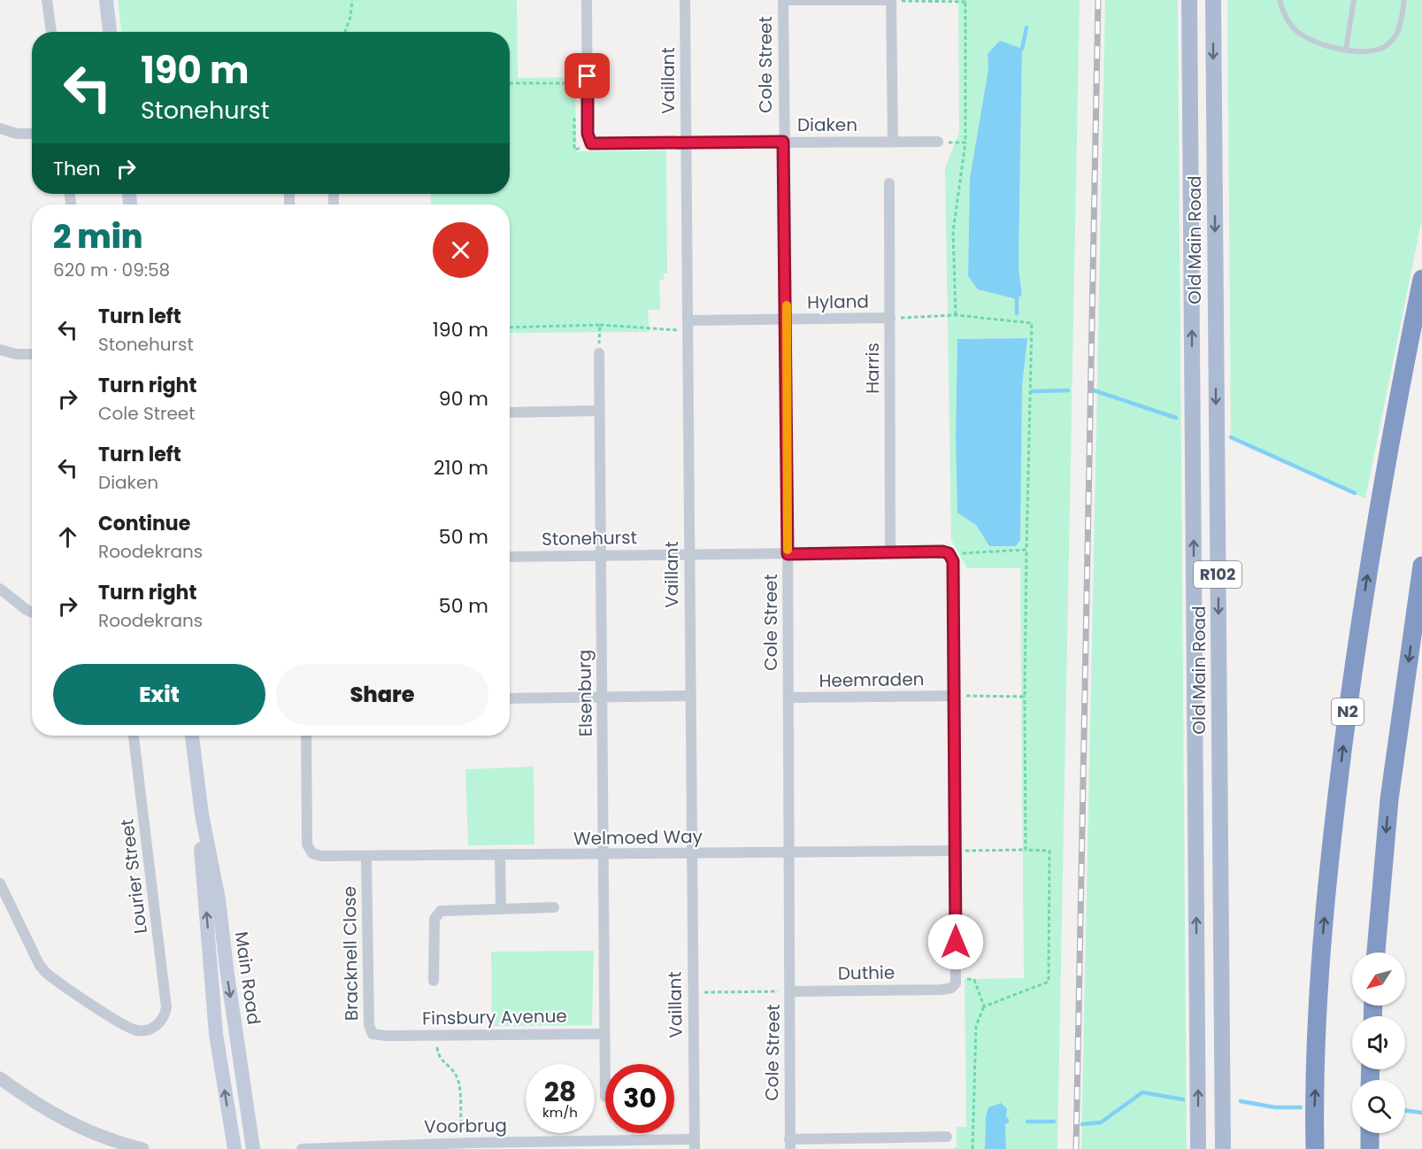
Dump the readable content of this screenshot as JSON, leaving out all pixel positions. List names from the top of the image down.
{
  "streets": {
    "highway": ["N2"],
    "main road": ["Old Main Road", "R102", "Main Road"],
    "street": [
      "Cole Street",
      "Vaillant",
      "Diaken",
      "Hyland",
      "Harris",
      "Stonehurst",
      "Heemraden",
      "Elsenburg",
      "Welmoed Way",
      "Lourier Street",
      "Bracknell Close",
      "Duthie",
      "Finsbury Avenue",
      "Voorbrug"
    ]
  },
  "crossings": [
    ["Cole Street", "Diaken"],
    ["Cole Street", "Hyland"],
    ["Cole Street", "Stonehurst"],
    ["Cole Street", "Heemraden"],
    ["Cole Street", "Welmoed Way"],
    ["Cole Street", "Duthie"],
    ["Vaillant", "Diaken"],
    ["Vaillant", "Hyland"],
    ["Vaillant", "Stonehurst"],
    ["Vaillant", "Welmoed Way"],
    ["Vaillant", "Voorbrug"],
    ["Hyland", "Harris"],
    ["Harris", "Stonehurst"],
    ["Stonehurst", "Elsenburg"],
    ["Elsenburg", "Welmoed Way"],
    ["Elsenburg", "Finsbury Avenue"],
    ["Welmoed Way", "Bracknell Close"],
    ["Bracknell Close", "Finsbury Avenue"]
  ],
  "north": "bottom left",
  "page": {
    "turn": ["190 m", "Stonehurst"],
    "then": "Then",
    "heading": ["2 min", "620 m · 09:58"],
    "list": [
      {
        "name": "Turn left",
        "note": "Stonehurst",
        "value": "190 m"
      },
      {
        "name": "Turn right",
        "note": "Cole Street",
        "value": "90 m"
      },
      {
        "name": "Turn left",
        "note": "Diaken",
        "value": "210 m"
      },
      {
        "name": "Continue",
        "note": "Roodekrans",
        "value": "50 m"
      },
      {
        "name": "Turn right",
        "note": "Roodekrans",
        "value": "50 m"
      }
    ],
    "buttons": ["Exit", "Share"],
    "speed": "28 km/h",
    "limit": "30"
  }
}
